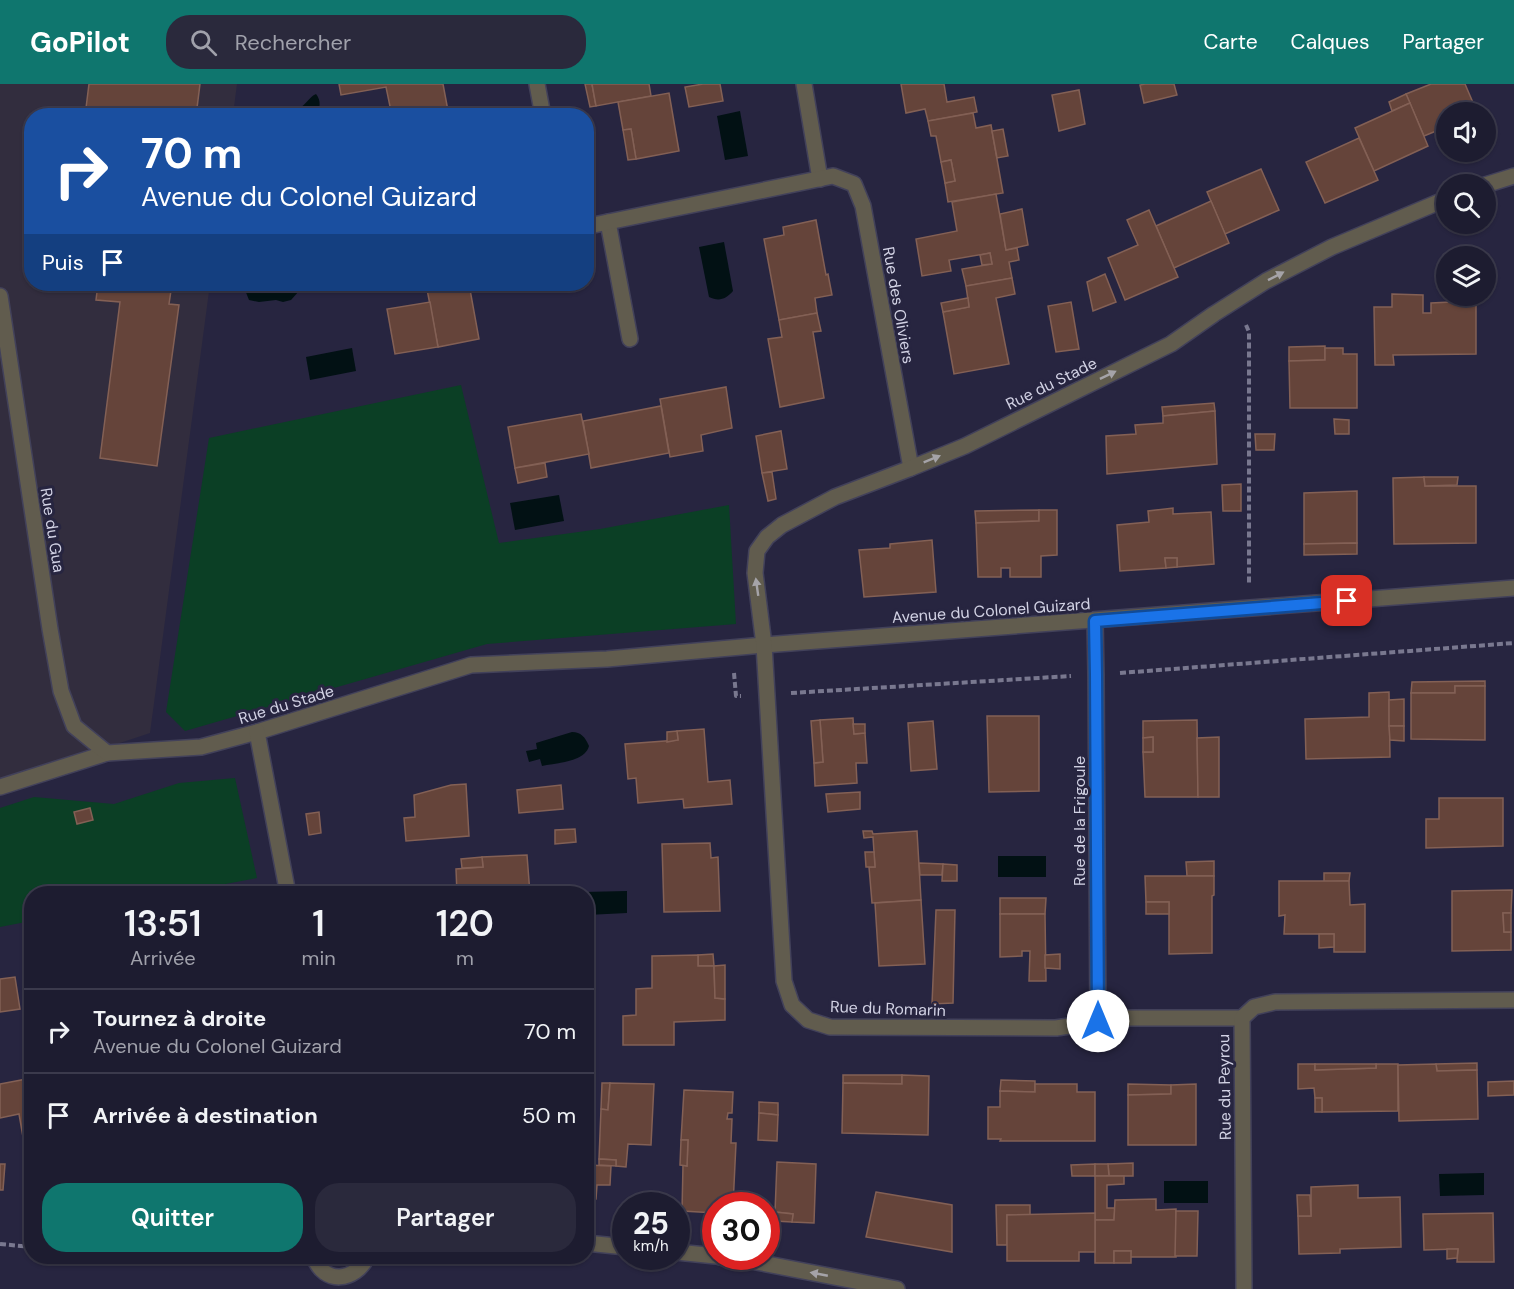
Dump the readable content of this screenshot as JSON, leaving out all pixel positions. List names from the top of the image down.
{
  "streets": {
    "street": [
      "Rue des Oliviers",
      "Rue du Stade",
      "Rue du Gua",
      "Avenue du Colonel Guizard",
      "Rue de la Frigoule",
      "Rue du Romarin",
      "Rue du Peyrou"
    ]
  },
  "crossings": [
    ["Rue des Oliviers", "Rue du Stade"],
    ["Rue du Stade", "Rue du Gua"],
    ["Rue du Stade", "Avenue du Colonel Guizard"],
    ["Rue du Stade", "Rue du Romarin"],
    ["Avenue du Colonel Guizard", "Rue de la Frigoule"],
    ["Avenue du Colonel Guizard", "Rue du Romarin"],
    ["Rue de la Frigoule", "Rue du Romarin"],
    ["Rue du Romarin", "Rue du Peyrou"]
  ],
  "one_way": ["Rue du Stade"],
  "page": {
    "header": "GoPilot",
    "search": "Rechercher",
    "nav": ["Carte", "Calques", "Partager"],
    "turn": ["70 m", "Avenue du Colonel Guizard"],
    "then": "Puis",
    "eta": [
      "13:51",
      "Arrivée",
      "1",
      "min",
      "120",
      "m"
    ],
    "list": [
      {
        "name": "Tournez à droite",
        "note": "Avenue du Colonel Guizard",
        "value": "70 m"
      },
      {
        "name": "Arrivée à destination",
        "value": "50 m"
      }
    ],
    "buttons": ["Quitter", "Partager"],
    "speed": "25 km/h",
    "limit": "30"
  }
}
